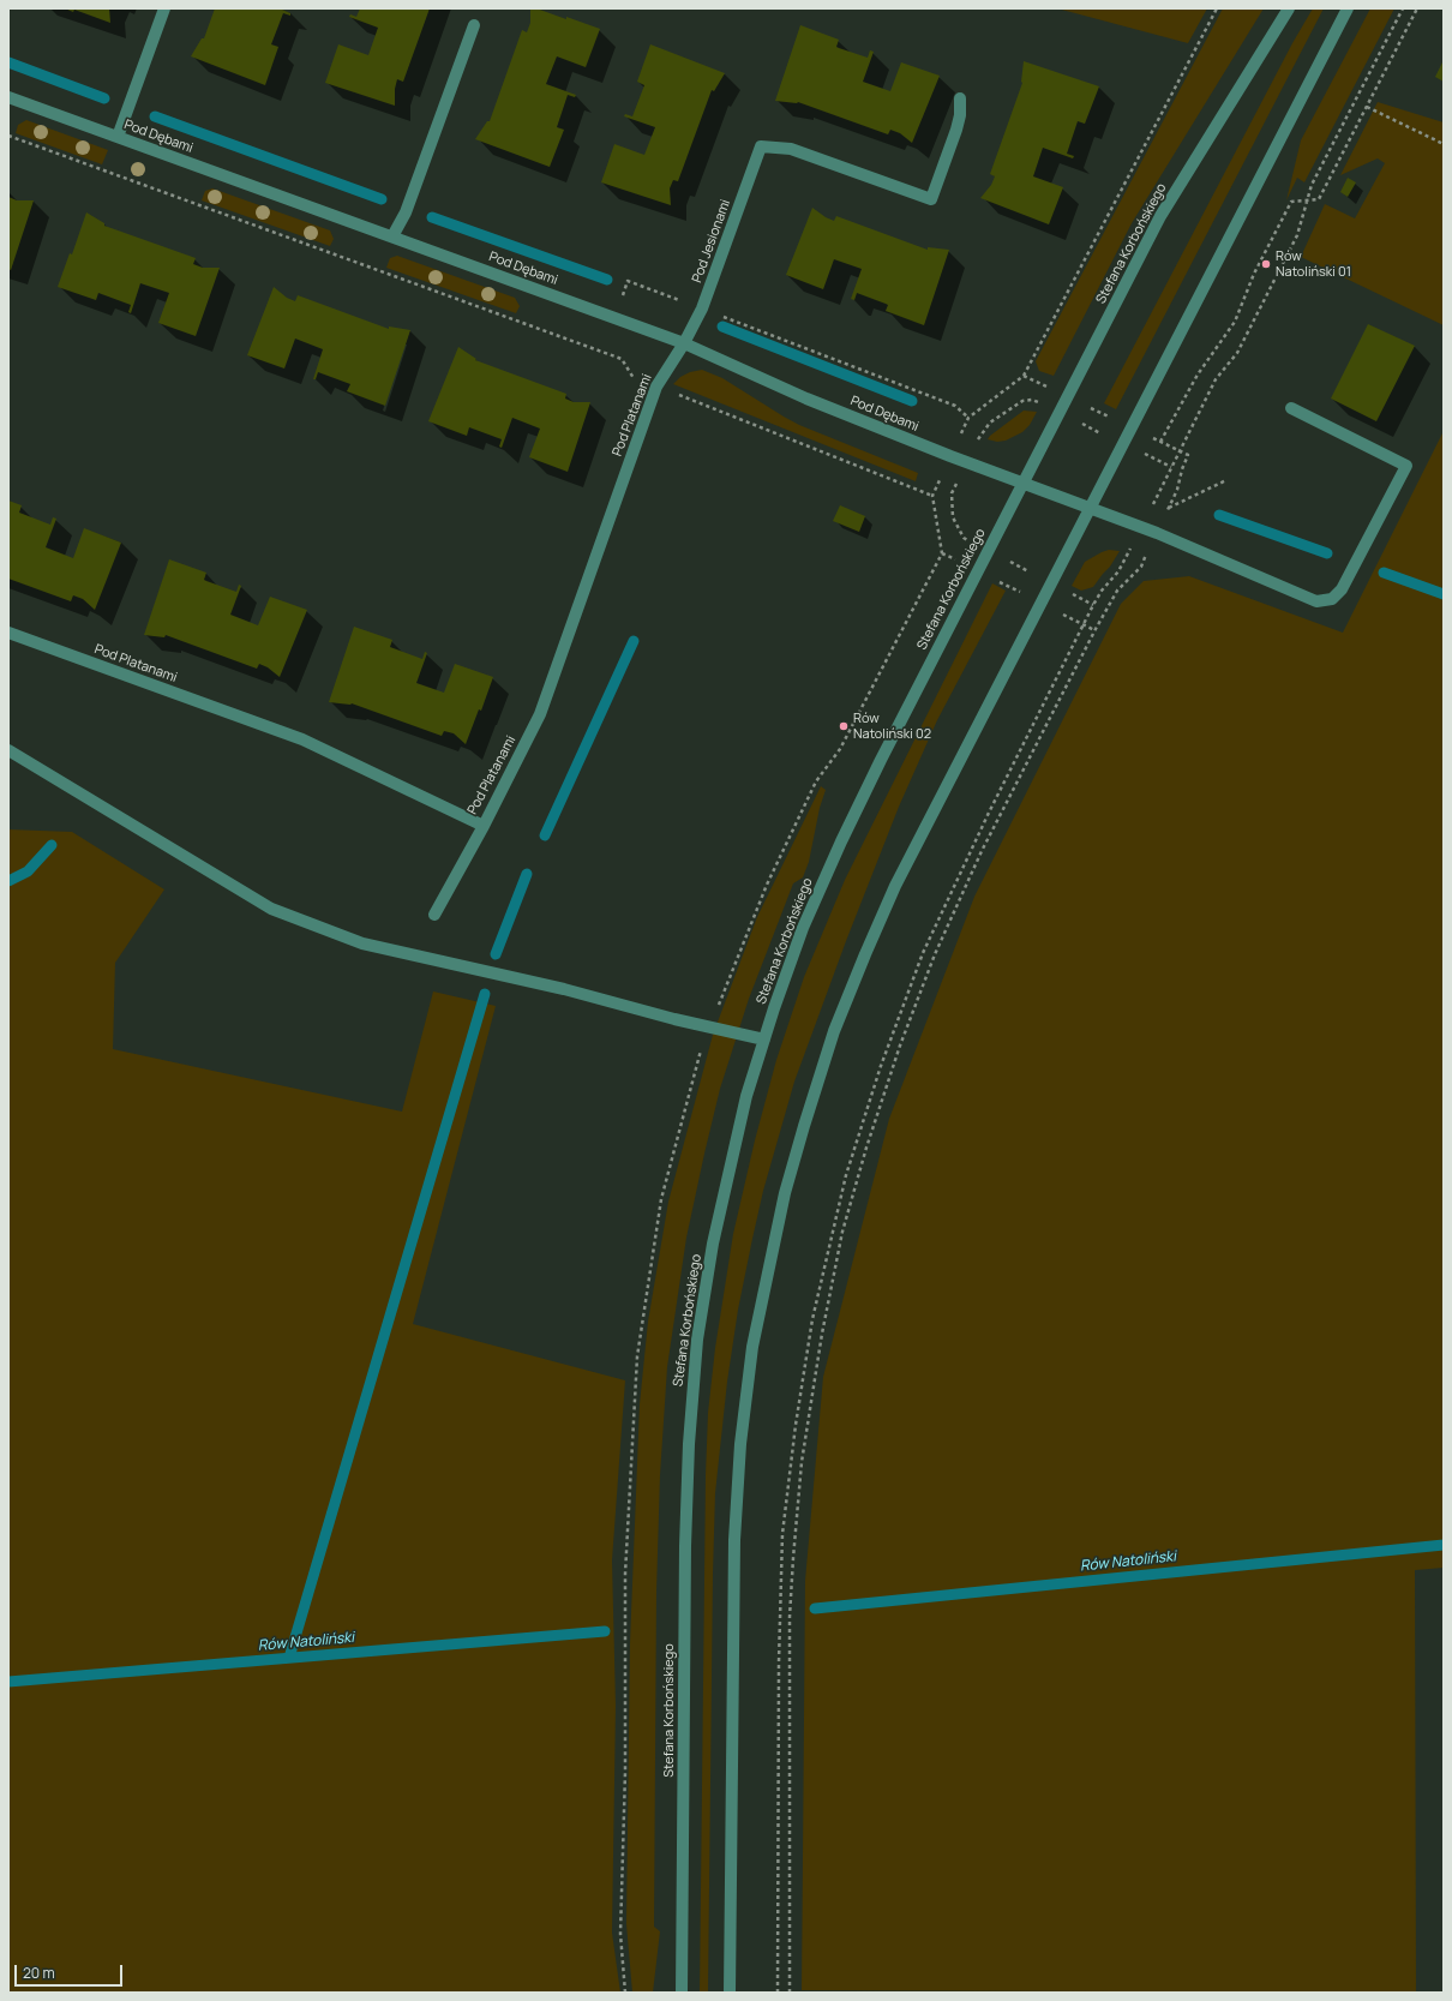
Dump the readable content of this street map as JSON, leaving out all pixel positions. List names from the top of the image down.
{
  "streets": {
    "street": [
      "Pod Dębami",
      "Pod Jesionami",
      "Stefana Korbońskiego",
      "Pod Platanami"
    ]
  },
  "crossings": [
    ["Pod Dębami", "Pod Jesionami"],
    ["Pod Dębami", "Stefana Korbońskiego"],
    ["Pod Dębami", "Pod Platanami"],
    ["Pod Jesionami", "Pod Platanami"]
  ],
  "water": ["Rów Natoliński"],
  "places": ["Rów Natoliński 01", "Rów Natoliński 02"],
  "scale_bar": "20 m"
}
